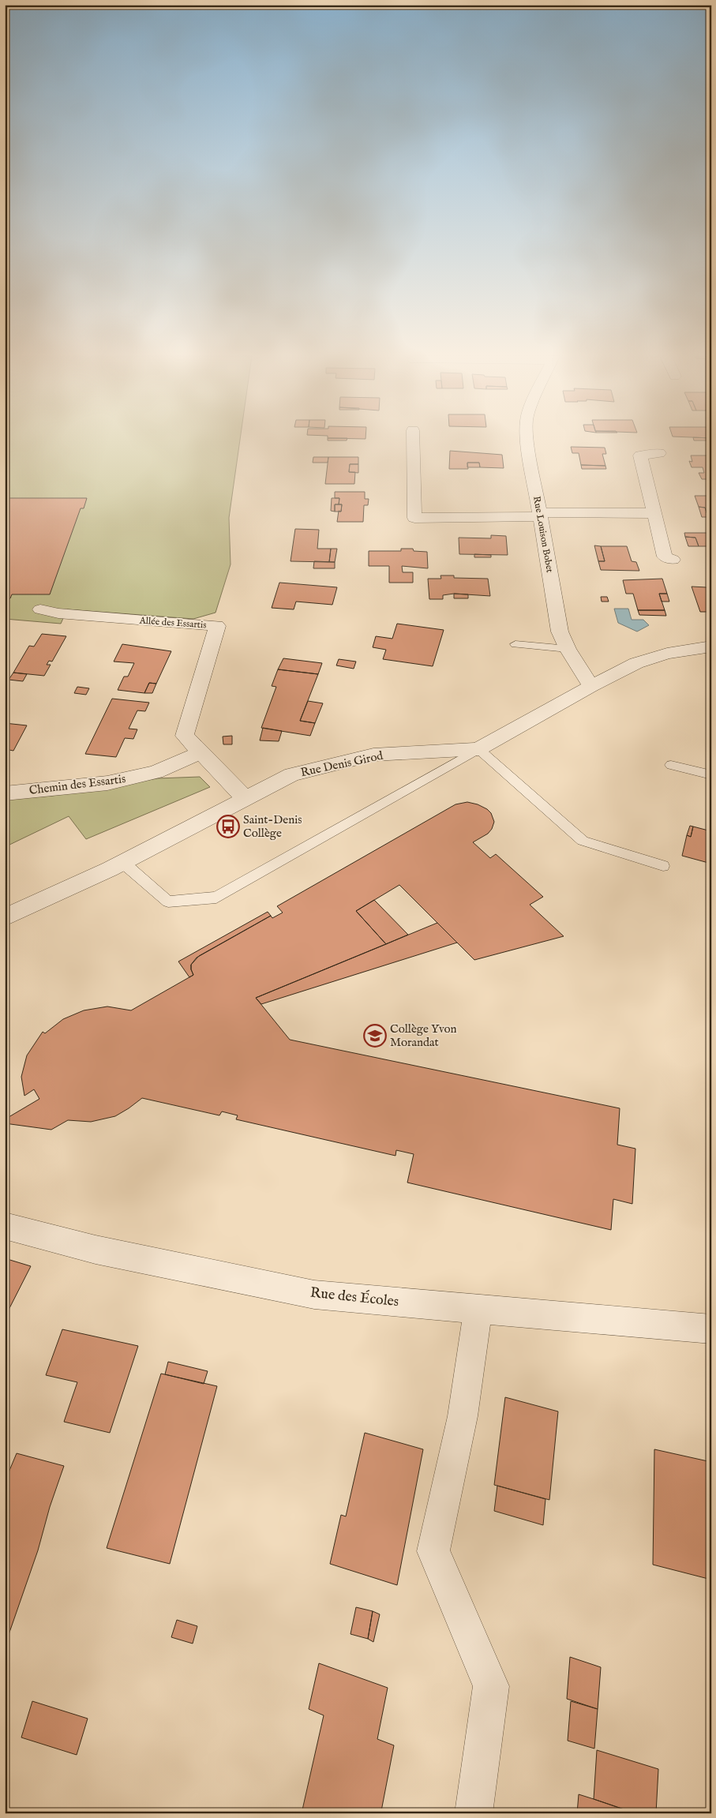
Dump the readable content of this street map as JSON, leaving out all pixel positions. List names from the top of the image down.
{
  "streets": {
    "street": [
      "Rue Louison Bobet",
      "Allée des Essartis",
      "Rue Denis Girod",
      "Chemin des Essartis",
      "Rue des Écoles"
    ]
  },
  "crossings": [
    ["Rue Louison Bobet", "Rue Denis Girod"],
    ["Allée des Essartis", "Chemin des Essartis"]
  ],
  "places": {
    "bus stop": ["Saint-Denis Collège"],
    "school or university": ["Collège Yvon Morandat"]
  }
}
